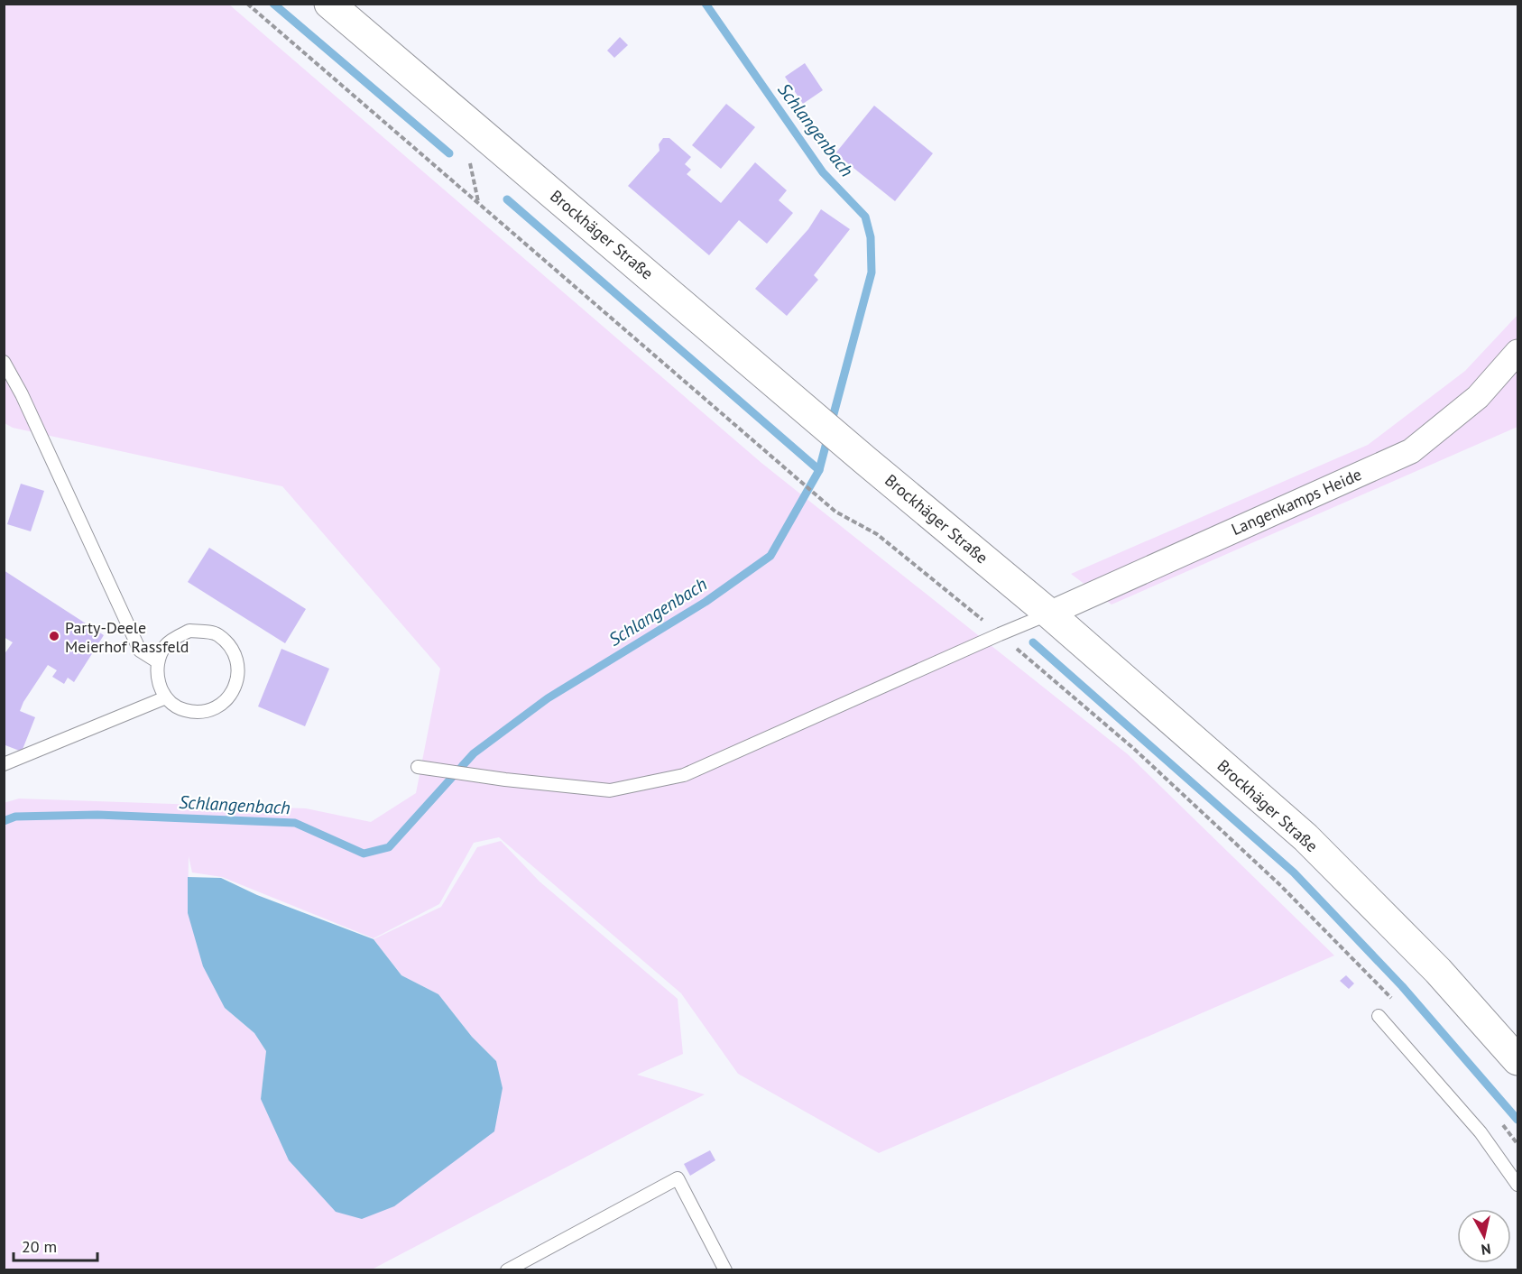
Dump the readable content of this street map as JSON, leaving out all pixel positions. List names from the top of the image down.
{
  "streets": {
    "main road": ["Brockhäger Straße"],
    "street": ["Langenkamps Heide"]
  },
  "crossings": [
    ["Brockhäger Straße", "Langenkamps Heide"]
  ],
  "water": ["Schlangenbach"],
  "places": ["Party-Deele Meierhof Rassfeld"],
  "scale_bar": "20 m",
  "north": "bottom"
}
